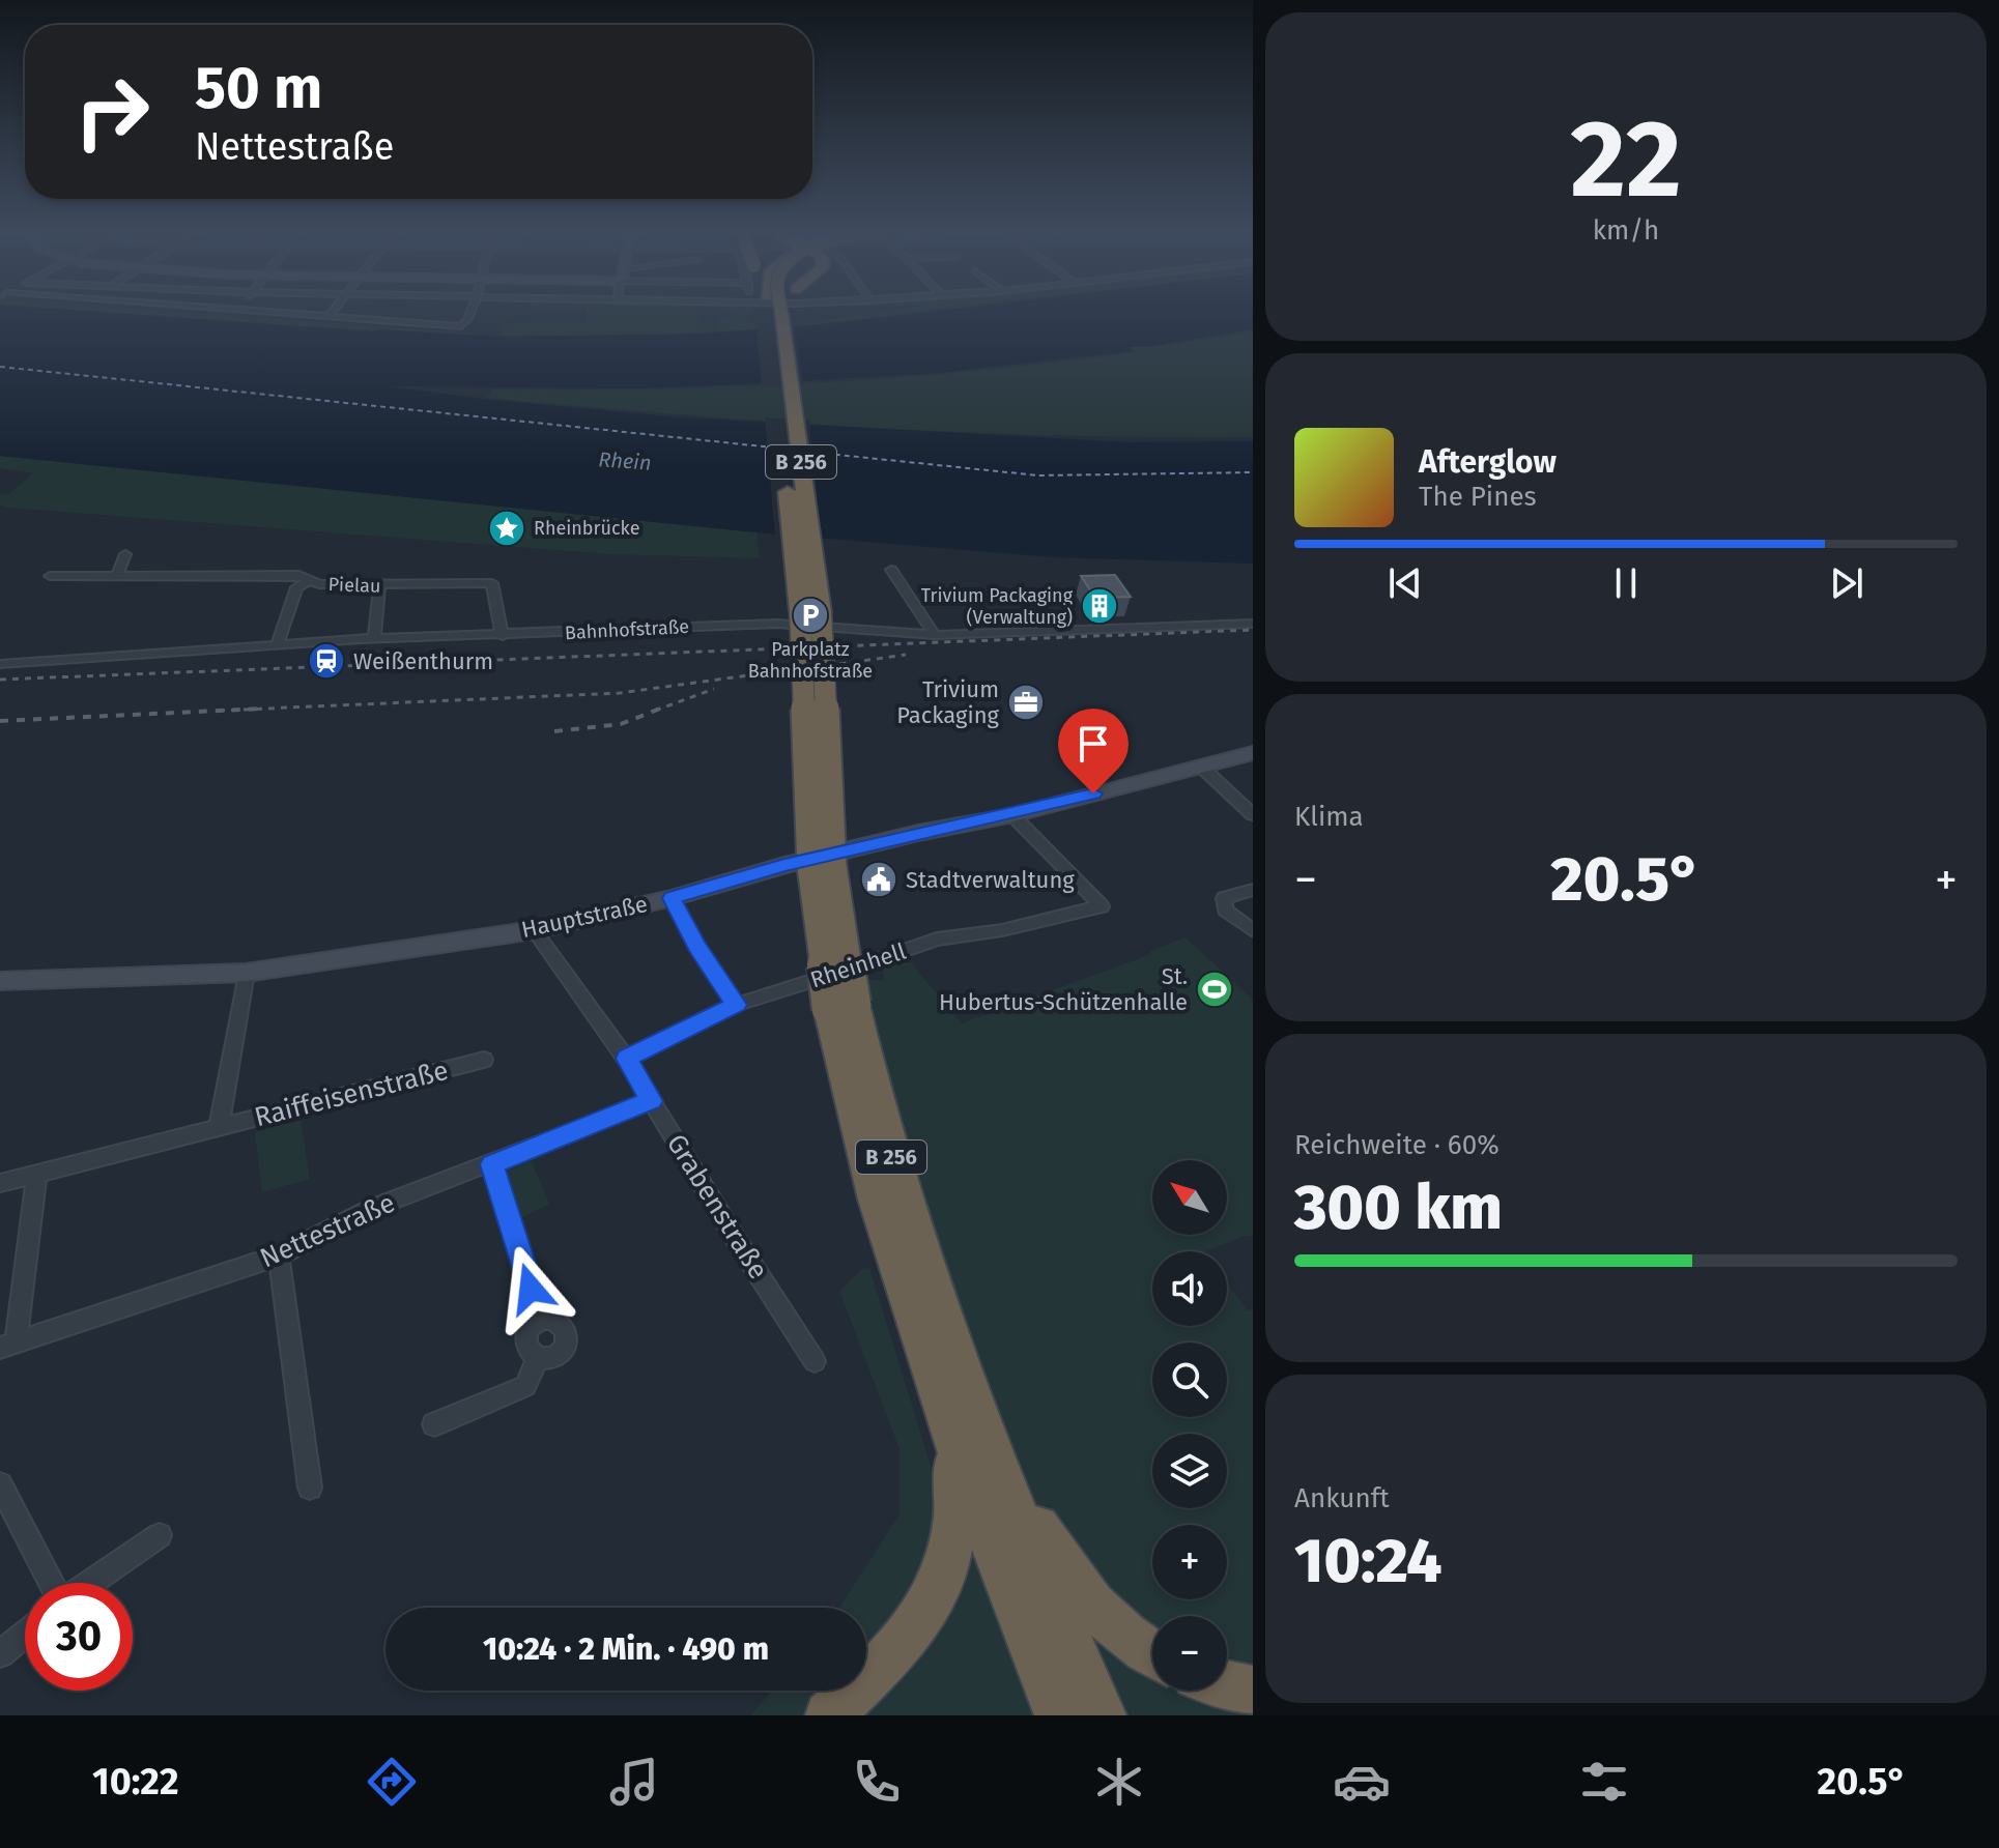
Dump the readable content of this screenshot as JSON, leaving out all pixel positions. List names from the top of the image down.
{
  "streets": {
    "highway": ["B 256"],
    "street": [
      "Pielau",
      "Bahnhofstraße",
      "Hauptstraße",
      "Rheinhell",
      "Raiffeisenstraße",
      "Grabenstraße",
      "Nettestraße"
    ]
  },
  "crossings": [
    ["Pielau", "Bahnhofstraße"],
    ["Hauptstraße", "Rheinhell"],
    ["Hauptstraße", "Raiffeisenstraße"],
    ["Hauptstraße", "Grabenstraße"],
    ["Rheinhell", "Grabenstraße"],
    ["Grabenstraße", "Nettestraße"]
  ],
  "water": ["Rhein"],
  "places": {
    "place": ["Rheinbrücke"],
    "building": ["Trivium Packaging (Verwaltung)"],
    "parking": ["Parkplatz Bahnhofstraße"],
    "station": ["Weißenthurm"],
    "office": ["Trivium Packaging"],
    "public building": ["Stadtverwaltung"],
    "sports": ["St. Hubertus-Schützenhalle"]
  },
  "north": "top left",
  "page": {
    "tile": [
      ["22", "km/h"],
      "Klima",
      ["Reichweite · 60%", "300 km"],
      ["Ankunft", "10:24"]
    ],
    "turn": ["50 m", "Nettestraße"],
    "song": ["Afterglow", "The Pines"],
    "heat": ["−", "20.5°", "+"],
    "map_buttons": ["+", "−"],
    "limit": "30",
    "trip": "10:24 · 2 Min. · 490 m",
    "tabs": ["10:22", "20.5°"]
  }
}
